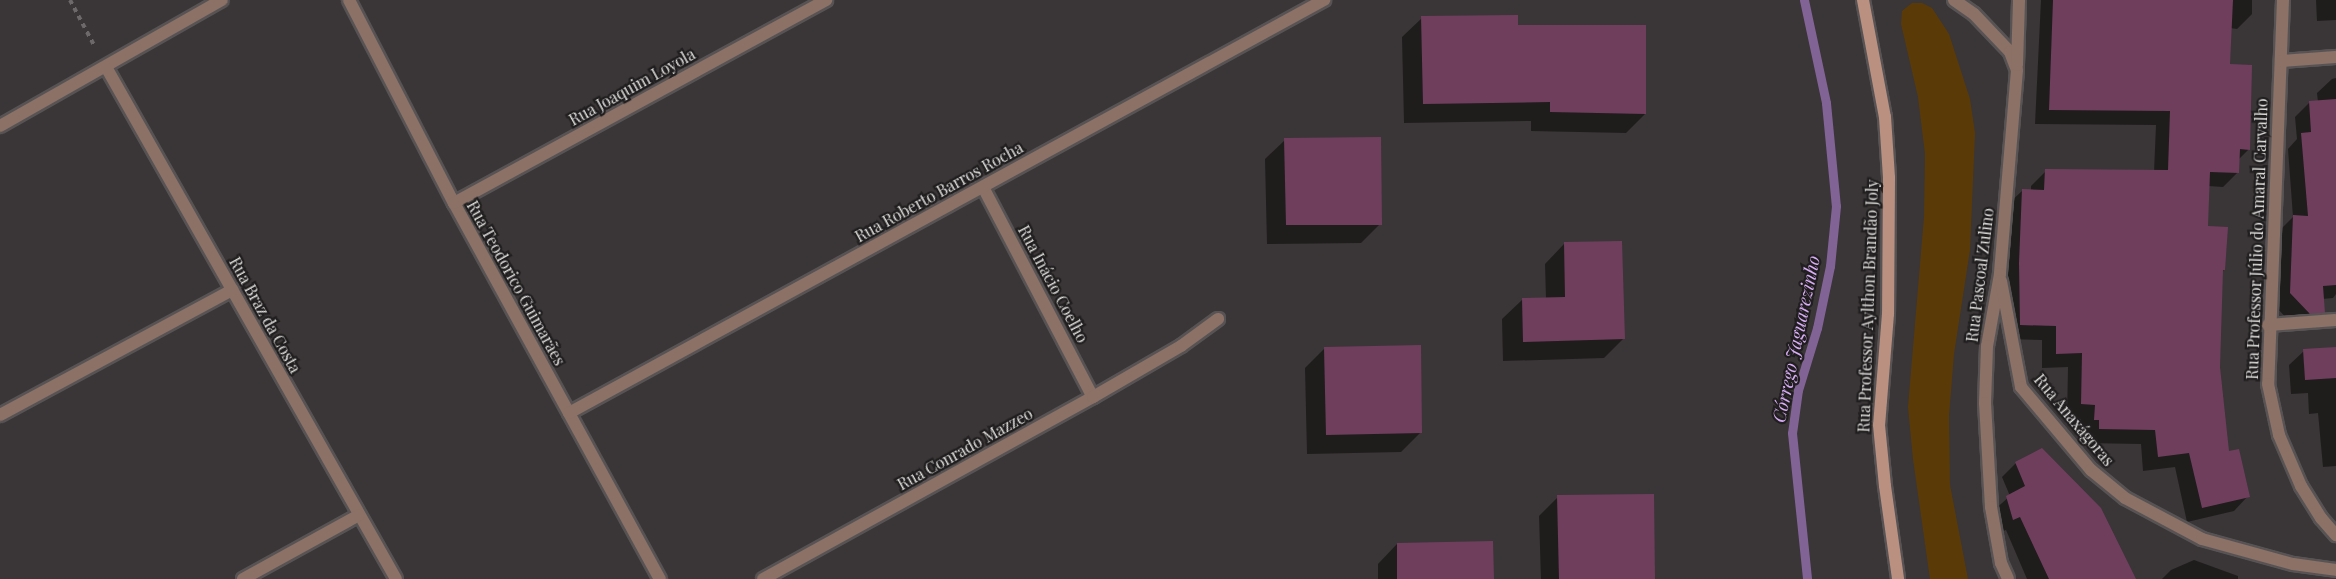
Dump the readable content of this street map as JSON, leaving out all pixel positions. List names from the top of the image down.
{
  "streets": {
    "street": [
      "Rua Joaquim Loyola",
      "Rua Roberto Barros Rocha",
      "Rua Professor Júlio do Amaral Carvalho",
      "Rua Pascoal Zulino",
      "Rua Teodorico Guimarães",
      "Rua Inácio Coelho",
      "Rua Professor Aylthon Brandão Joly",
      "Rua Braz da Costa",
      "Rua Anaxágoras",
      "Rua Conrado Mazzeo"
    ]
  },
  "crossings": [
    ["Rua Joaquim Loyola", "Rua Teodorico Guimarães"],
    ["Rua Roberto Barros Rocha", "Rua Teodorico Guimarães"],
    ["Rua Roberto Barros Rocha", "Rua Inácio Coelho"],
    ["Rua Pascoal Zulino", "Rua Anaxágoras"],
    ["Rua Inácio Coelho", "Rua Conrado Mazzeo"]
  ],
  "water": ["Córrego Jaguarezinho"]
}
